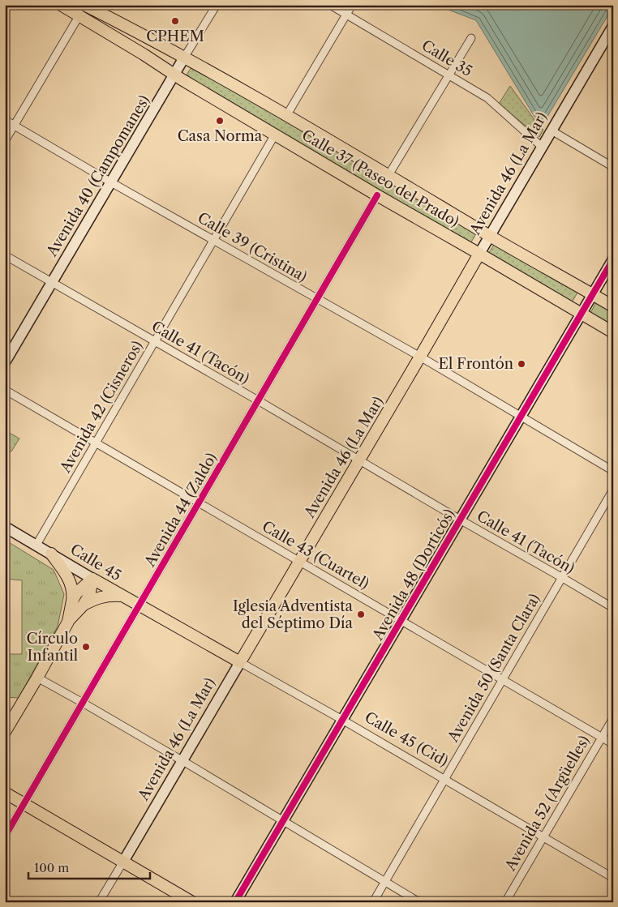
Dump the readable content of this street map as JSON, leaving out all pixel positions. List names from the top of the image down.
{
  "streets": {
    "main road": [
      "Avenida 46 (La Mar)",
      "Calle 37 (Paseo del Prado)",
      "Calle 45",
      "Calle 45 (Cid)"
    ],
    "street": [
      "Calle 35",
      "Avenida 40 (Campomanes)",
      "Calle 39 (Cristina)",
      "Calle 41 (Tacón)",
      "Avenida 42 (Cisneros)",
      "Avenida 44 (Zaldo)",
      "Calle 43 (Cuartel)",
      "Avenida 48 (Dorticós)",
      "Avenida 50 (Santa Clara)",
      "Avenida 52 (Argüelles)"
    ]
  },
  "crossings": [
    ["Calle 35", "Avenida 46 (La Mar)"],
    ["Avenida 46 (La Mar)", "Calle 37 (Paseo del Prado)"],
    ["Avenida 46 (La Mar)", "Calle 39 (Cristina)"],
    ["Avenida 46 (La Mar)", "Calle 41 (Tacón)"],
    ["Avenida 46 (La Mar)", "Calle 43 (Cuartel)"],
    ["Avenida 46 (La Mar)", "Calle 45 (Cid)"],
    ["Avenida 40 (Campomanes)", "Calle 37 (Paseo del Prado)"],
    ["Avenida 40 (Campomanes)", "Calle 39 (Cristina)"],
    ["Avenida 40 (Campomanes)", "Calle 41 (Tacón)"],
    ["Calle 37 (Paseo del Prado)", "Avenida 42 (Cisneros)"],
    ["Calle 37 (Paseo del Prado)", "Avenida 44 (Zaldo)"],
    ["Calle 37 (Paseo del Prado)", "Avenida 48 (Dorticós)"],
    ["Calle 39 (Cristina)", "Avenida 42 (Cisneros)"],
    ["Calle 39 (Cristina)", "Avenida 44 (Zaldo)"],
    ["Calle 39 (Cristina)", "Avenida 48 (Dorticós)"],
    ["Calle 41 (Tacón)", "Avenida 42 (Cisneros)"],
    ["Calle 41 (Tacón)", "Avenida 44 (Zaldo)"],
    ["Calle 41 (Tacón)", "Avenida 48 (Dorticós)"],
    ["Calle 41 (Tacón)", "Avenida 50 (Santa Clara)"],
    ["Avenida 42 (Cisneros)", "Calle 43 (Cuartel)"],
    ["Avenida 42 (Cisneros)", "Calle 45"],
    ["Avenida 44 (Zaldo)", "Calle 43 (Cuartel)"],
    ["Avenida 44 (Zaldo)", "Calle 45"],
    ["Avenida 44 (Zaldo)", "Calle 45 (Cid)"],
    ["Calle 43 (Cuartel)", "Avenida 48 (Dorticós)"],
    ["Calle 43 (Cuartel)", "Avenida 50 (Santa Clara)"],
    ["Calle 43 (Cuartel)", "Avenida 52 (Argüelles)"],
    ["Calle 45", "Calle 45 (Cid)"],
    ["Avenida 48 (Dorticós)", "Calle 45 (Cid)"],
    ["Avenida 50 (Santa Clara)", "Calle 45 (Cid)"],
    ["Calle 45 (Cid)", "Avenida 52 (Argüelles)"]
  ],
  "places": [
    "CPHEM",
    "Casa Norma",
    "El Frontón",
    "Iglesia Adventista del Séptimo Día",
    "Círculo Infantil"
  ],
  "scale_bar": "100 m"
}
